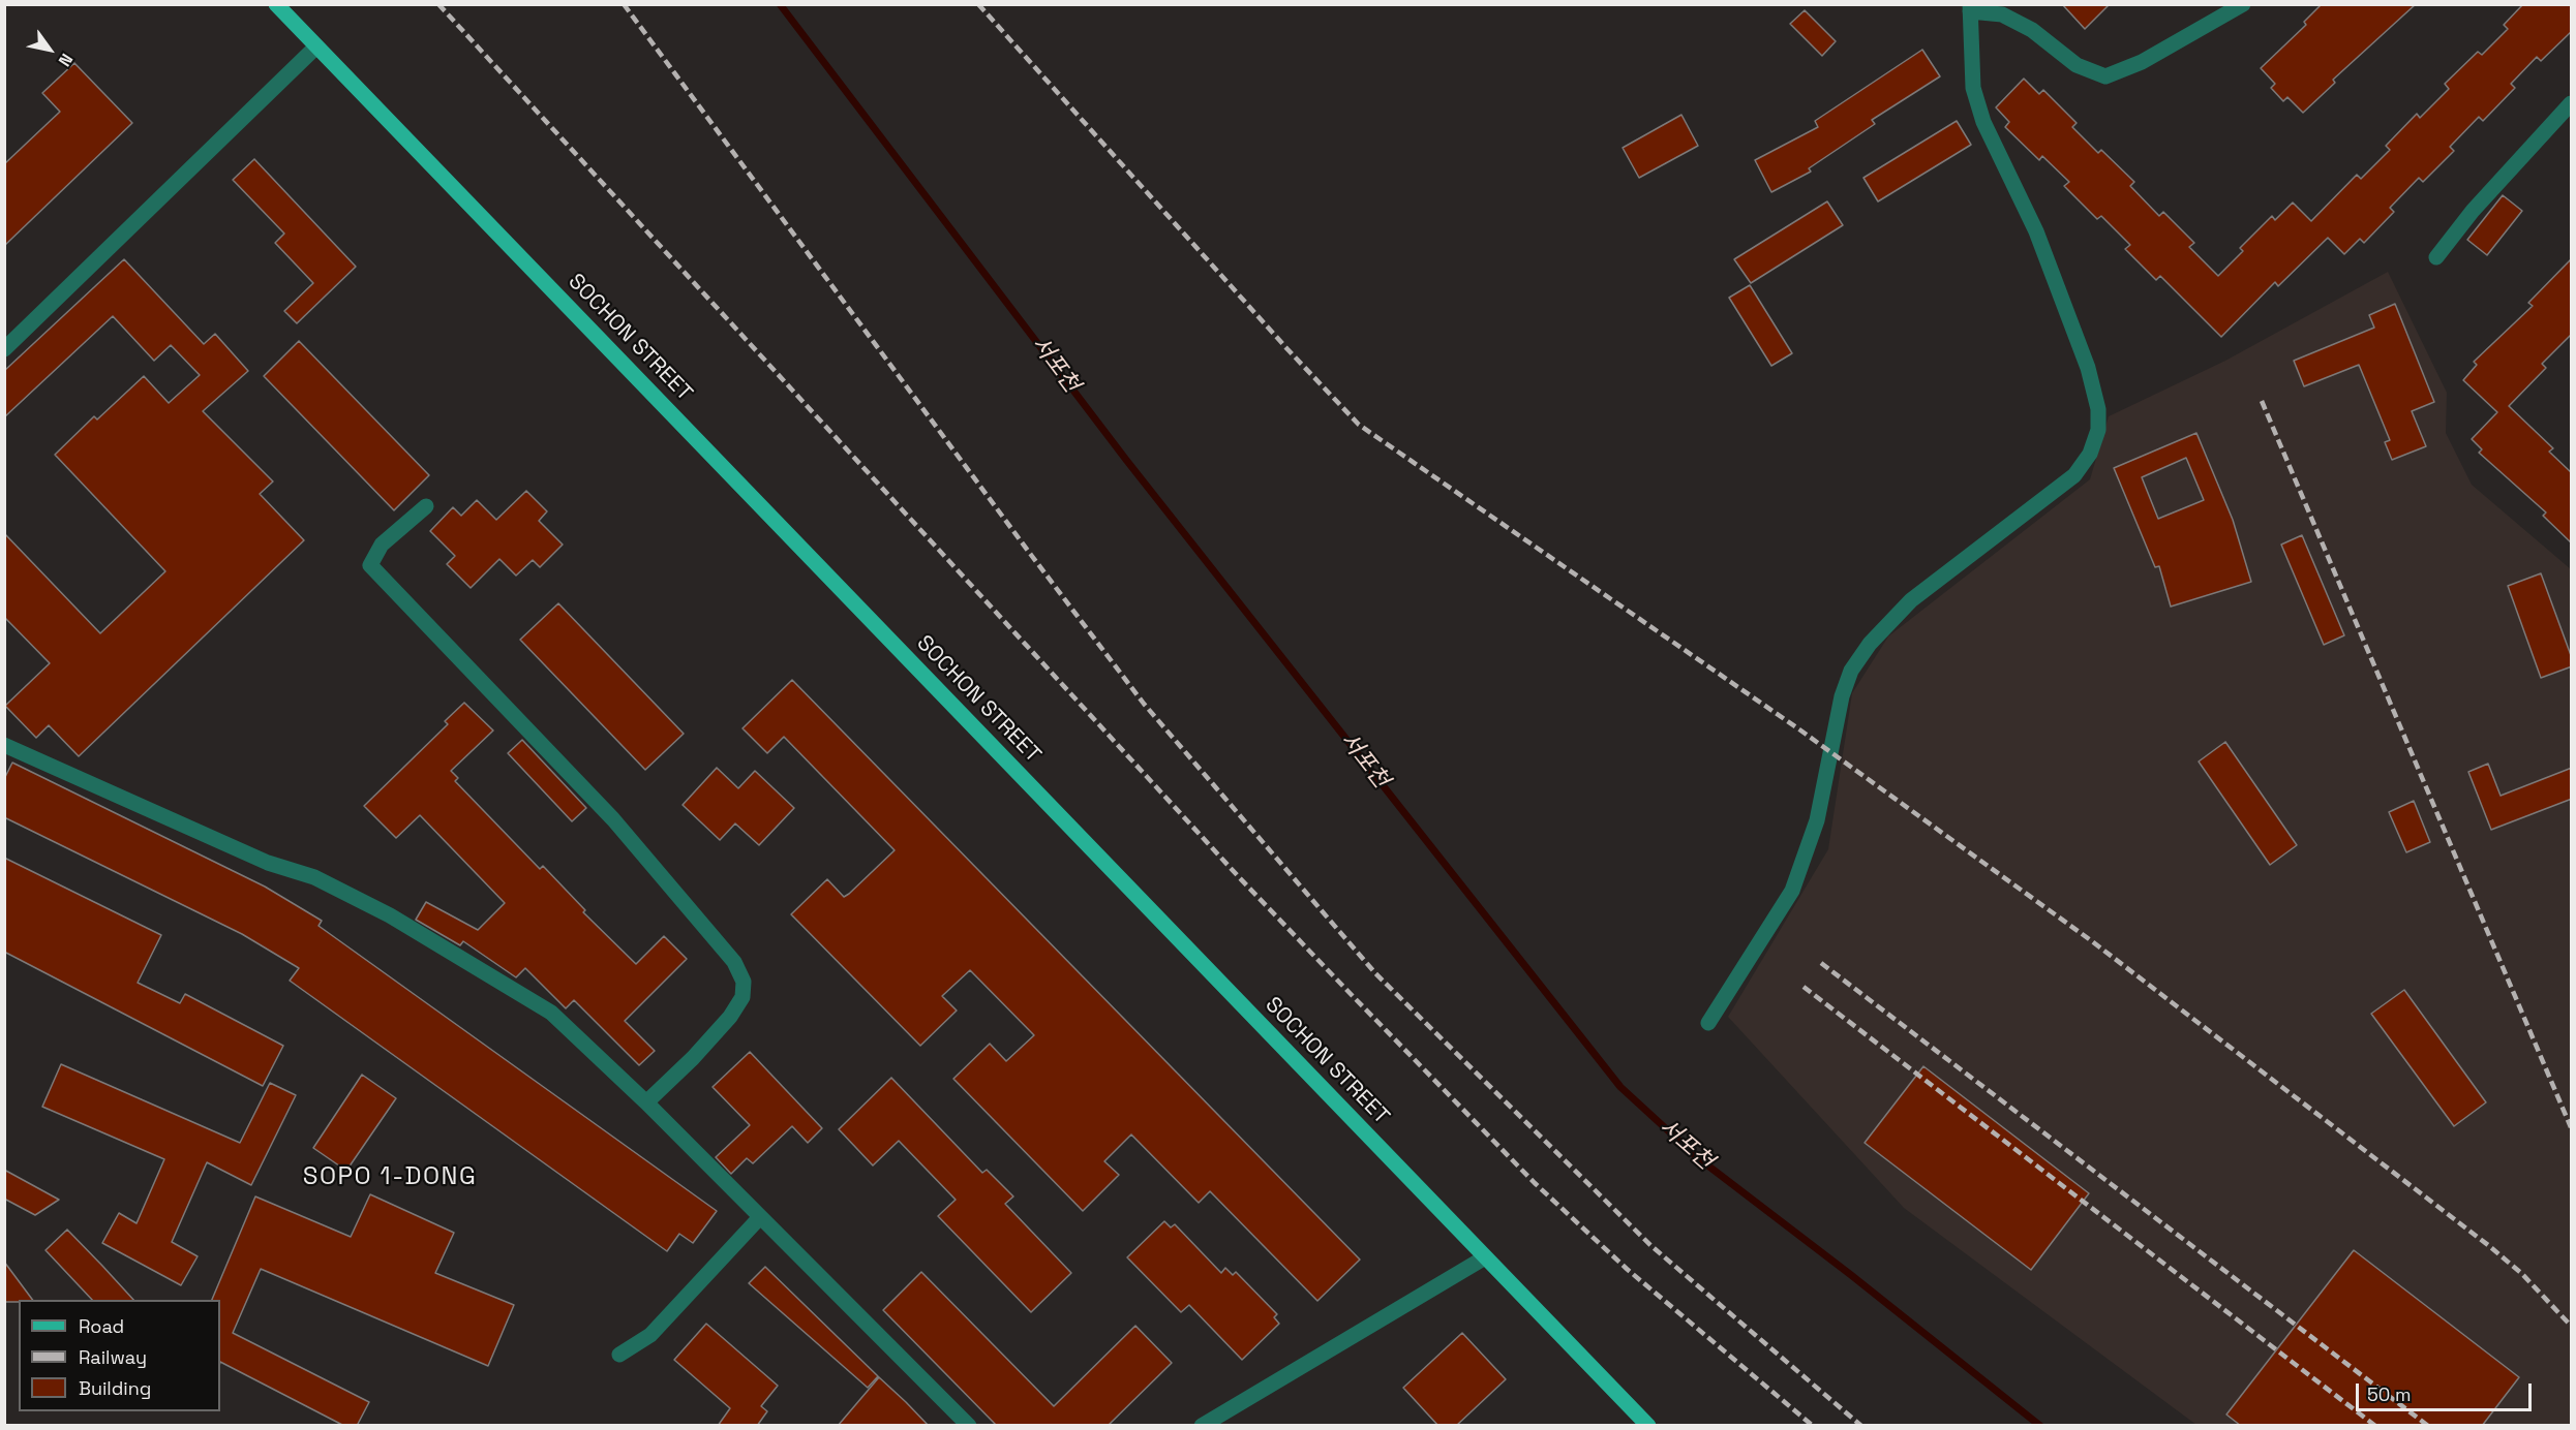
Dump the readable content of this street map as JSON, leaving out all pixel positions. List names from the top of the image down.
{
  "streets": {
    "main road": ["SOCHON STREET"]
  },
  "districts": ["SOPO 1-DONG"],
  "water": ["서포천"],
  "legend": ["Road", "Railway", "Building"],
  "scale_bar": "50 m",
  "north": "bottom right"
}
